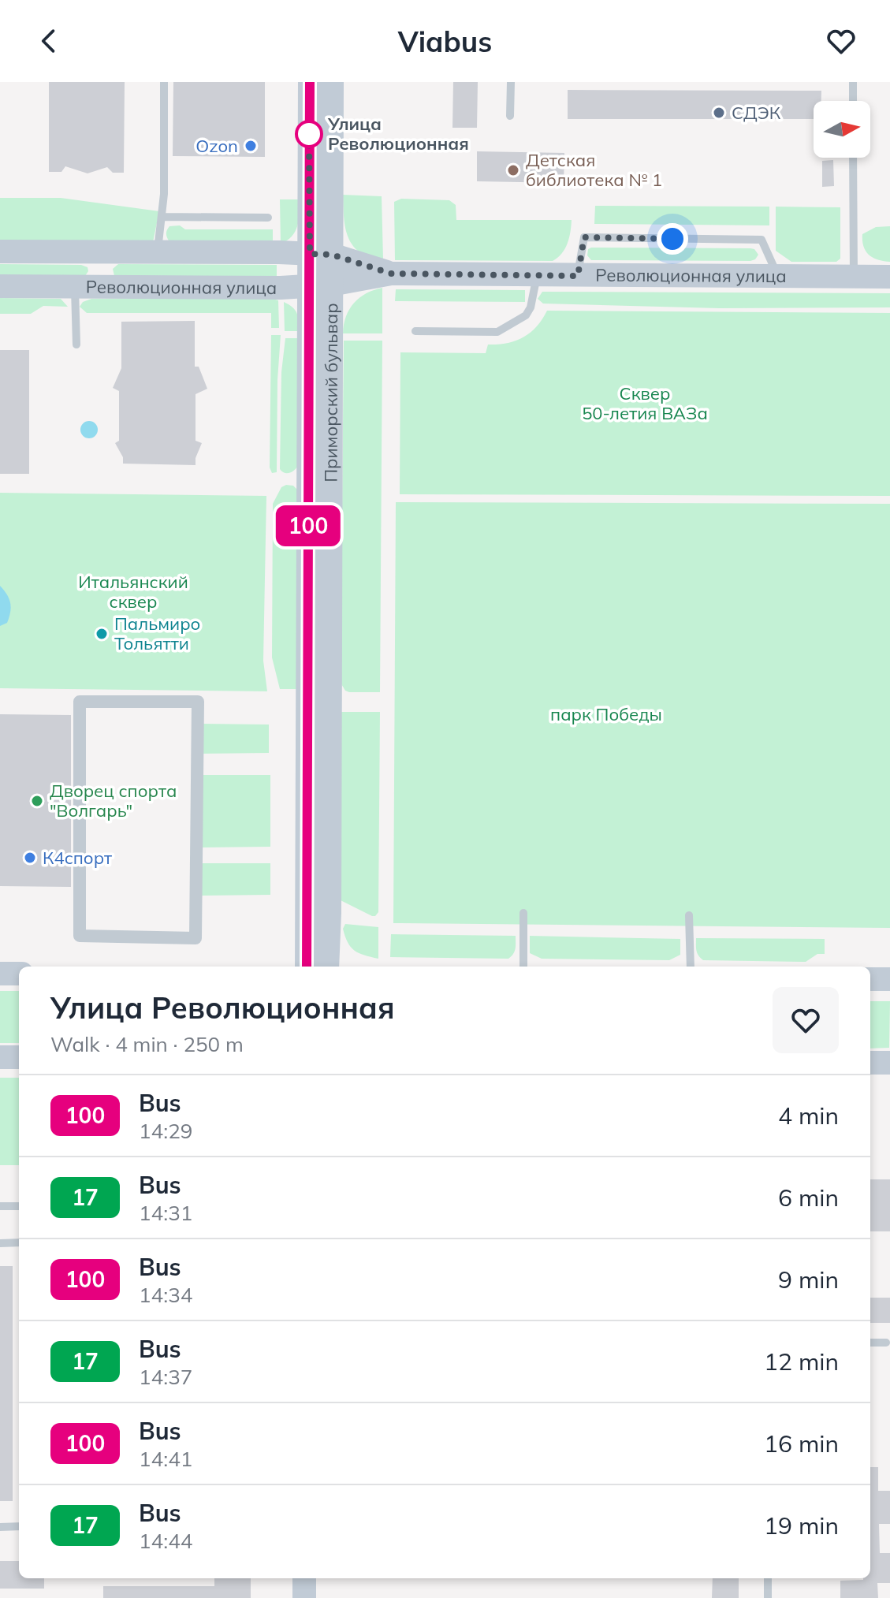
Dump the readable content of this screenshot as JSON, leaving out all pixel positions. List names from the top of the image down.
{
  "streets": {
    "main road": ["Революционная улица", "Приморский бульвар"]
  },
  "crossings": [
    ["Революционная улица", "Приморский бульвар"]
  ],
  "parks": ["Сквер 50-летия ВАЗа", "Итальянский сквер", "парк Победы"],
  "places": [
    "СДЭК",
    "Улица Революционная",
    "Ozon",
    "Детская библиотека № 1",
    "Пальмиро Тольятти",
    "Дворец спорта \"Волгарь\"",
    "К4спорт"
  ],
  "lines": ["bus line 100"],
  "north": "right",
  "page": {
    "header": "Viabus",
    "on_map": "100",
    "heading": ["Улица Революционная", "Walk · 4 min · 250 m"],
    "list": [
      {
        "mark": "100",
        "name": "Bus",
        "note": "14:29",
        "value": "4 min"
      },
      {
        "mark": "17",
        "name": "Bus",
        "note": "14:31",
        "value": "6 min"
      },
      {
        "mark": "100",
        "name": "Bus",
        "note": "14:34",
        "value": "9 min"
      },
      {
        "mark": "17",
        "name": "Bus",
        "note": "14:37",
        "value": "12 min"
      },
      {
        "mark": "100",
        "name": "Bus",
        "note": "14:41",
        "value": "16 min"
      },
      {
        "mark": "17",
        "name": "Bus",
        "note": "14:44",
        "value": "19 min"
      }
    ]
  }
}
